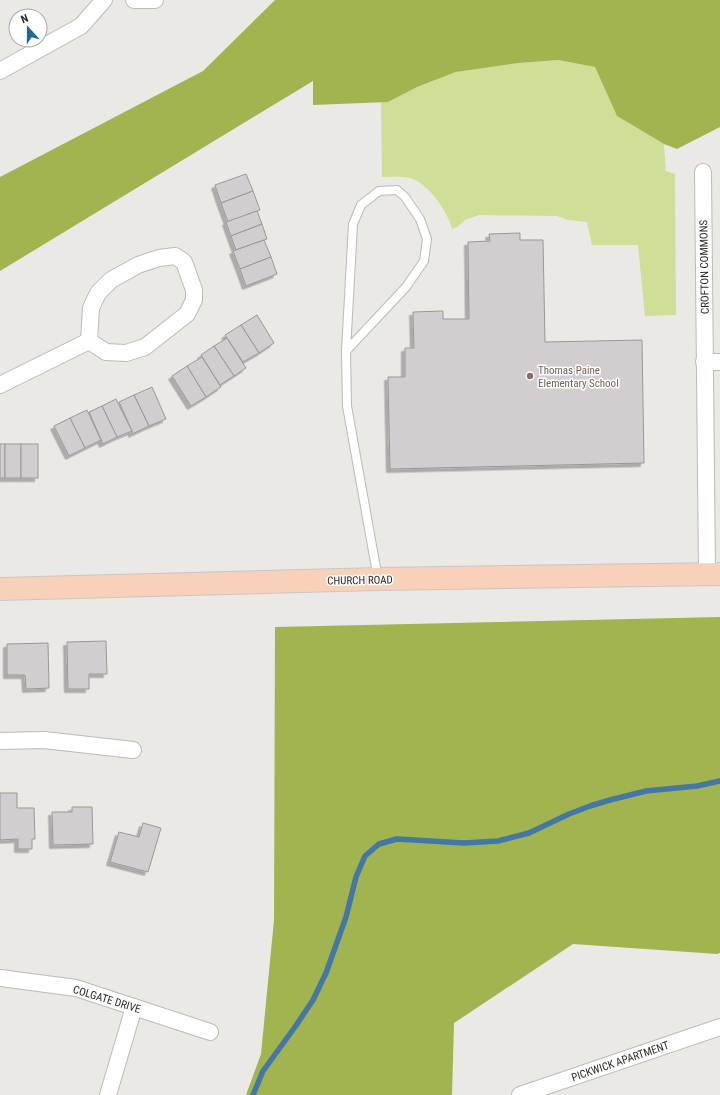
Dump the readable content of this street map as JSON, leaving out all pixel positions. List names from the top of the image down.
{
  "streets": {
    "main road": ["CHURCH ROAD"],
    "street": ["CROFTON COMMONS", "COLGATE DRIVE", "PICKWICK APARTMENT"]
  },
  "crossings": [
    ["CROFTON COMMONS", "CHURCH ROAD"]
  ],
  "places": ["Thomas Paine Elementary School"],
  "north": "top"
}
